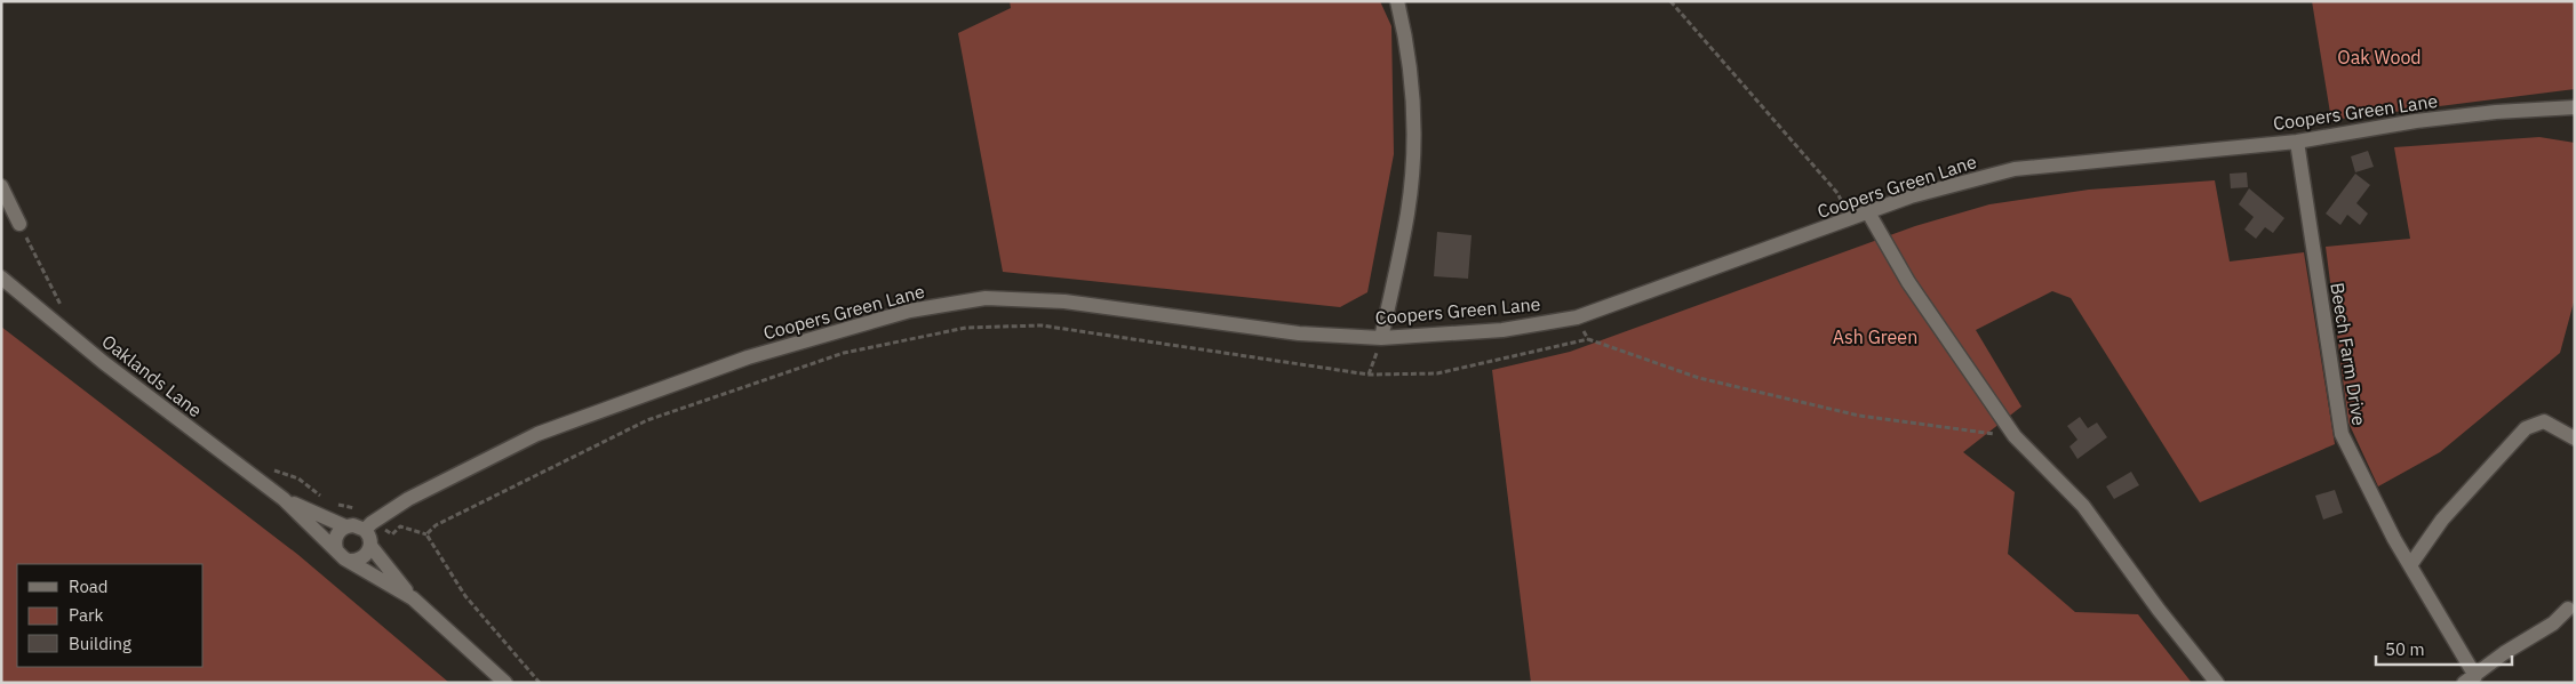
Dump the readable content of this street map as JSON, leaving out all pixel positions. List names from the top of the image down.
{
  "streets": {
    "street": ["Coopers Green Lane", "Beech Farm Drive", "Oaklands Lane"]
  },
  "crossings": [
    ["Coopers Green Lane", "Beech Farm Drive"],
    ["Coopers Green Lane", "Oaklands Lane"]
  ],
  "parks": ["Oak Wood", "Ash Green"],
  "legend": ["Road", "Park", "Building"],
  "scale_bar": "50 m"
}
